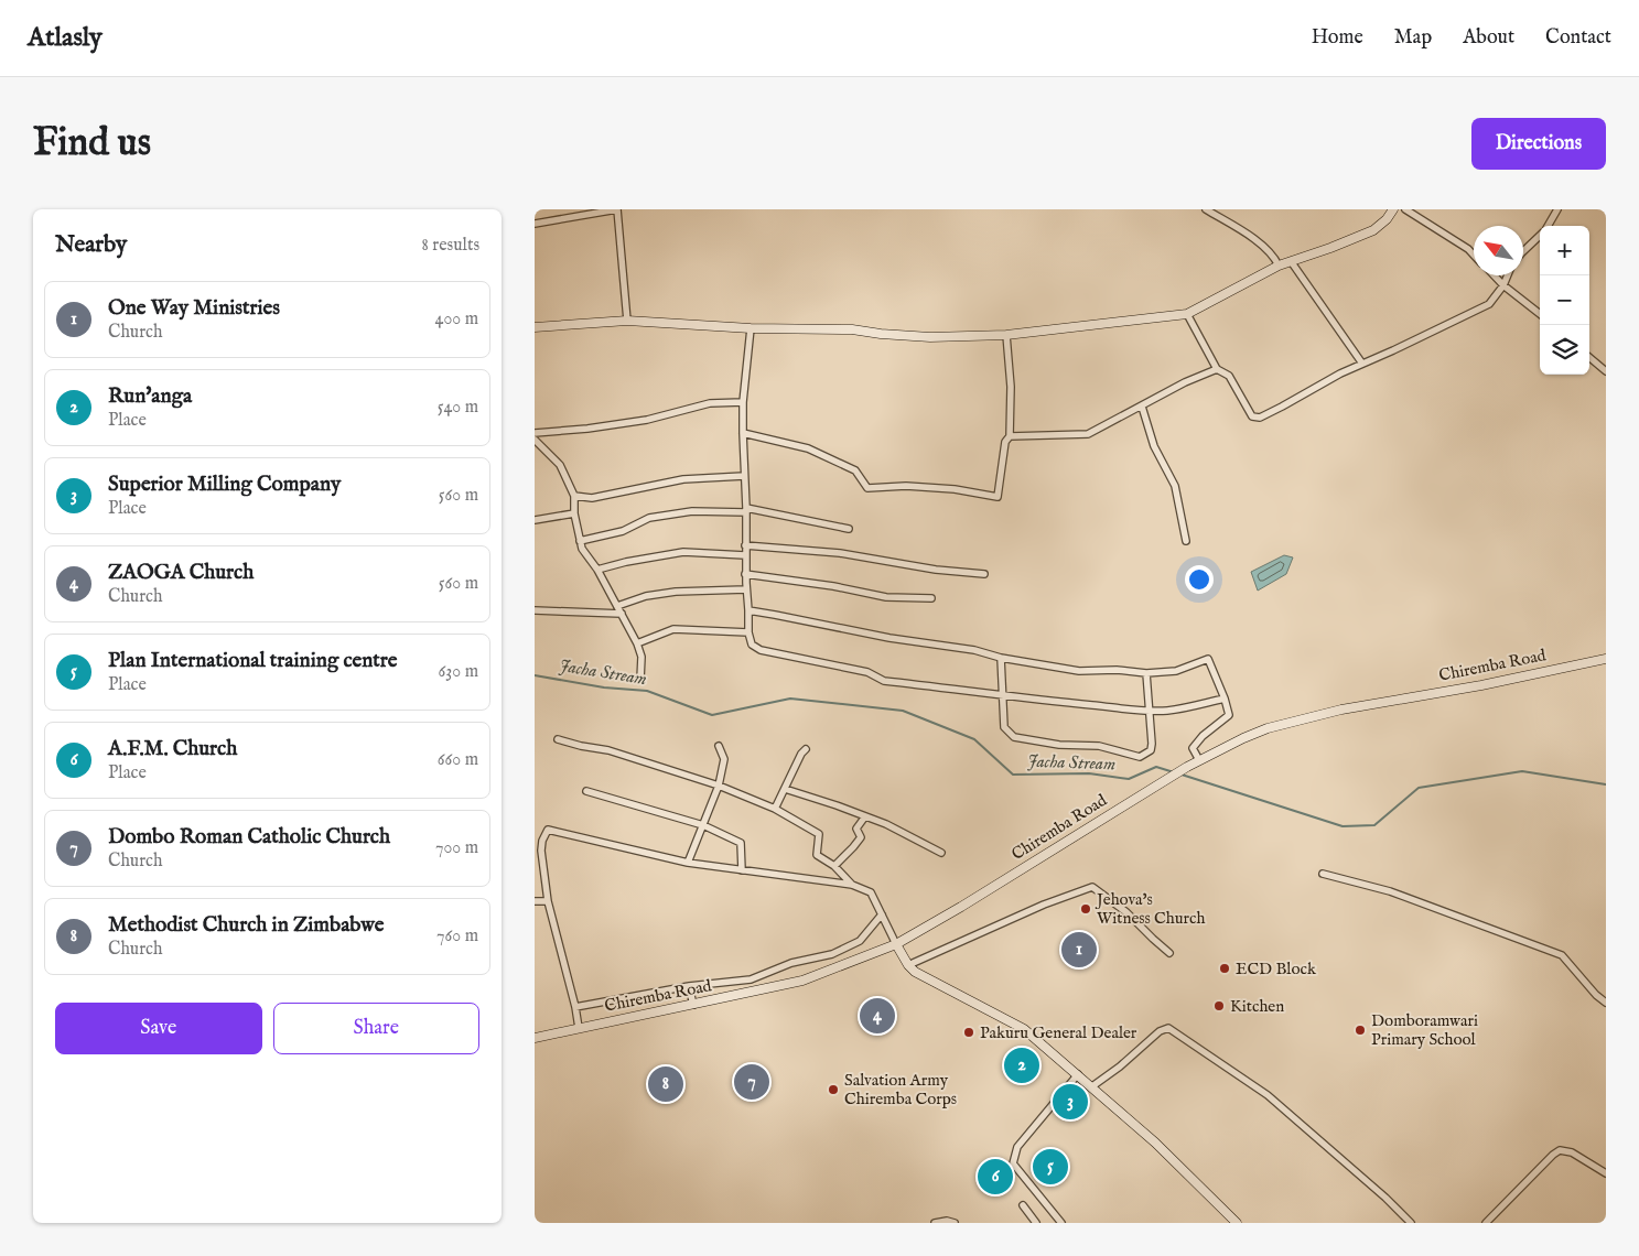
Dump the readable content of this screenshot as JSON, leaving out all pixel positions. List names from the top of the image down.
{
  "streets": {
    "street": ["Chiremba Road"]
  },
  "water": ["Jacha Stream"],
  "places": [
    "Jehova's Witness Church",
    "ECD Block",
    "Kitchen",
    "Domboramwari Primary School",
    "Pakuru General Dealer",
    "Salvation Army Chiremba Corps"
  ],
  "north": "top left",
  "page": {
    "header": "Atlasly",
    "nav": [
      "Home",
      "Map",
      "About",
      "Contact"
    ],
    "buttons": [
      "Directions",
      ["Save", "Share"]
    ],
    "title": "Find us",
    "heading": ["Nearby", "8 results"],
    "map_buttons": ["+", "−"],
    "list": [
      {
        "mark": "1",
        "name": "One Way Ministries",
        "note": "Church",
        "value": "400 m"
      },
      {
        "mark": "2",
        "name": "Run'anga",
        "note": "Place",
        "value": "540 m"
      },
      {
        "mark": "3",
        "name": "Superior Milling Company",
        "note": "Place",
        "value": "560 m"
      },
      {
        "mark": "4",
        "name": "ZAOGA Church",
        "note": "Church",
        "value": "560 m"
      },
      {
        "mark": "5",
        "name": "Plan International training centre",
        "note": "Place",
        "value": "630 m"
      },
      {
        "mark": "6",
        "name": "A.F.M. Church",
        "note": "Place",
        "value": "660 m"
      },
      {
        "mark": "7",
        "name": "Dombo Roman Catholic Church",
        "note": "Church",
        "value": "700 m"
      },
      {
        "mark": "8",
        "name": "Methodist Church in Zimbabwe",
        "note": "Church",
        "value": "760 m"
      }
    ],
    "pins": [
      "1",
      "4",
      "2",
      "7",
      "8",
      "3",
      "5",
      "6"
    ]
  }
}
